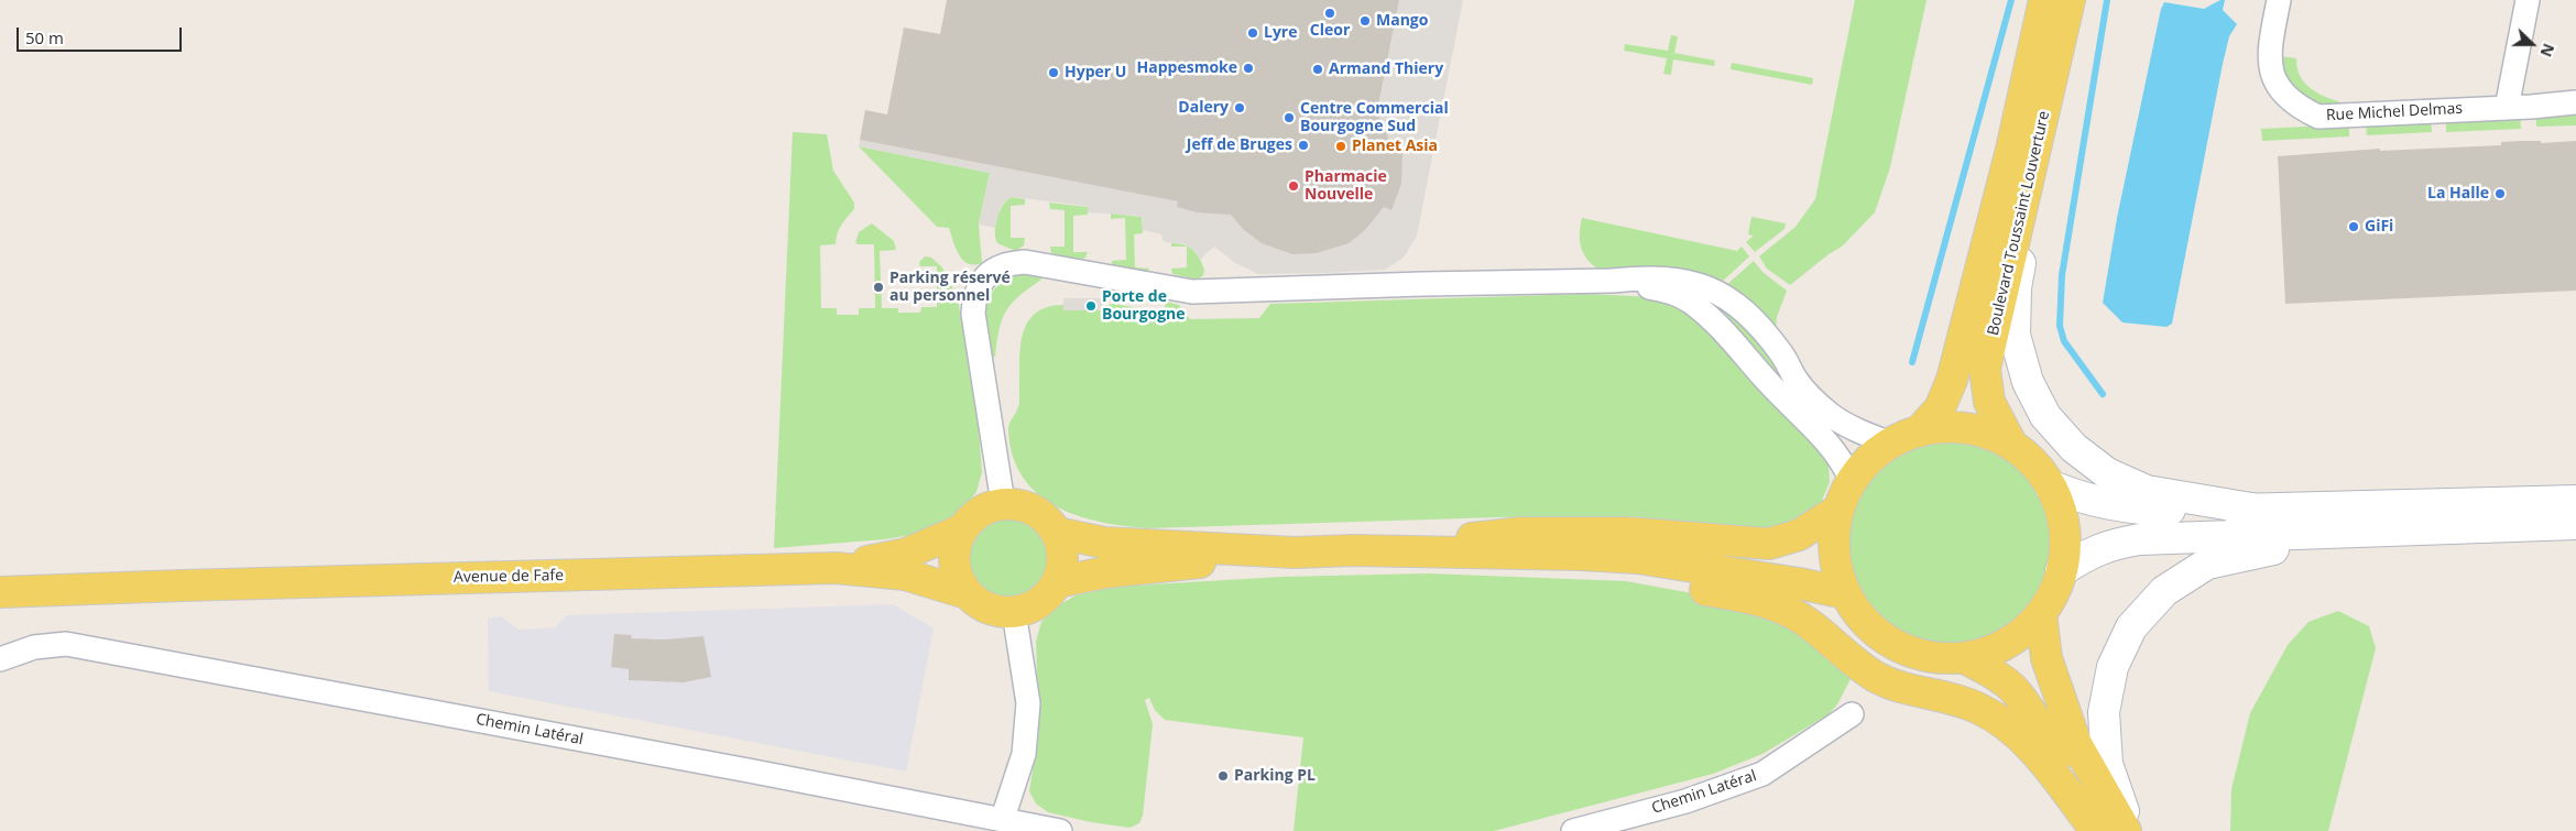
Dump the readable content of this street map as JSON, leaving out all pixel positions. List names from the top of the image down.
{
  "streets": {
    "main road": ["Boulevard Toussaint Louverture", "Avenue de Fafe"],
    "street": ["Rue Michel Delmas", "Chemin Latéral"]
  },
  "places": [
    "Cleor",
    "Mango",
    "Lyre",
    "Happesmoke",
    "Armand Thiery",
    "Hyper U",
    "Dalery",
    "Centre Commercial Bourgogne Sud",
    "Jeff de Bruges",
    "Planet Asia",
    "Pharmacie Nouvelle",
    "La Halle",
    "GiFi",
    "Parking réservé au personnel",
    "Porte de Bourgogne",
    "Parking PL"
  ],
  "scale_bar": "50 m",
  "north": "right"
}
